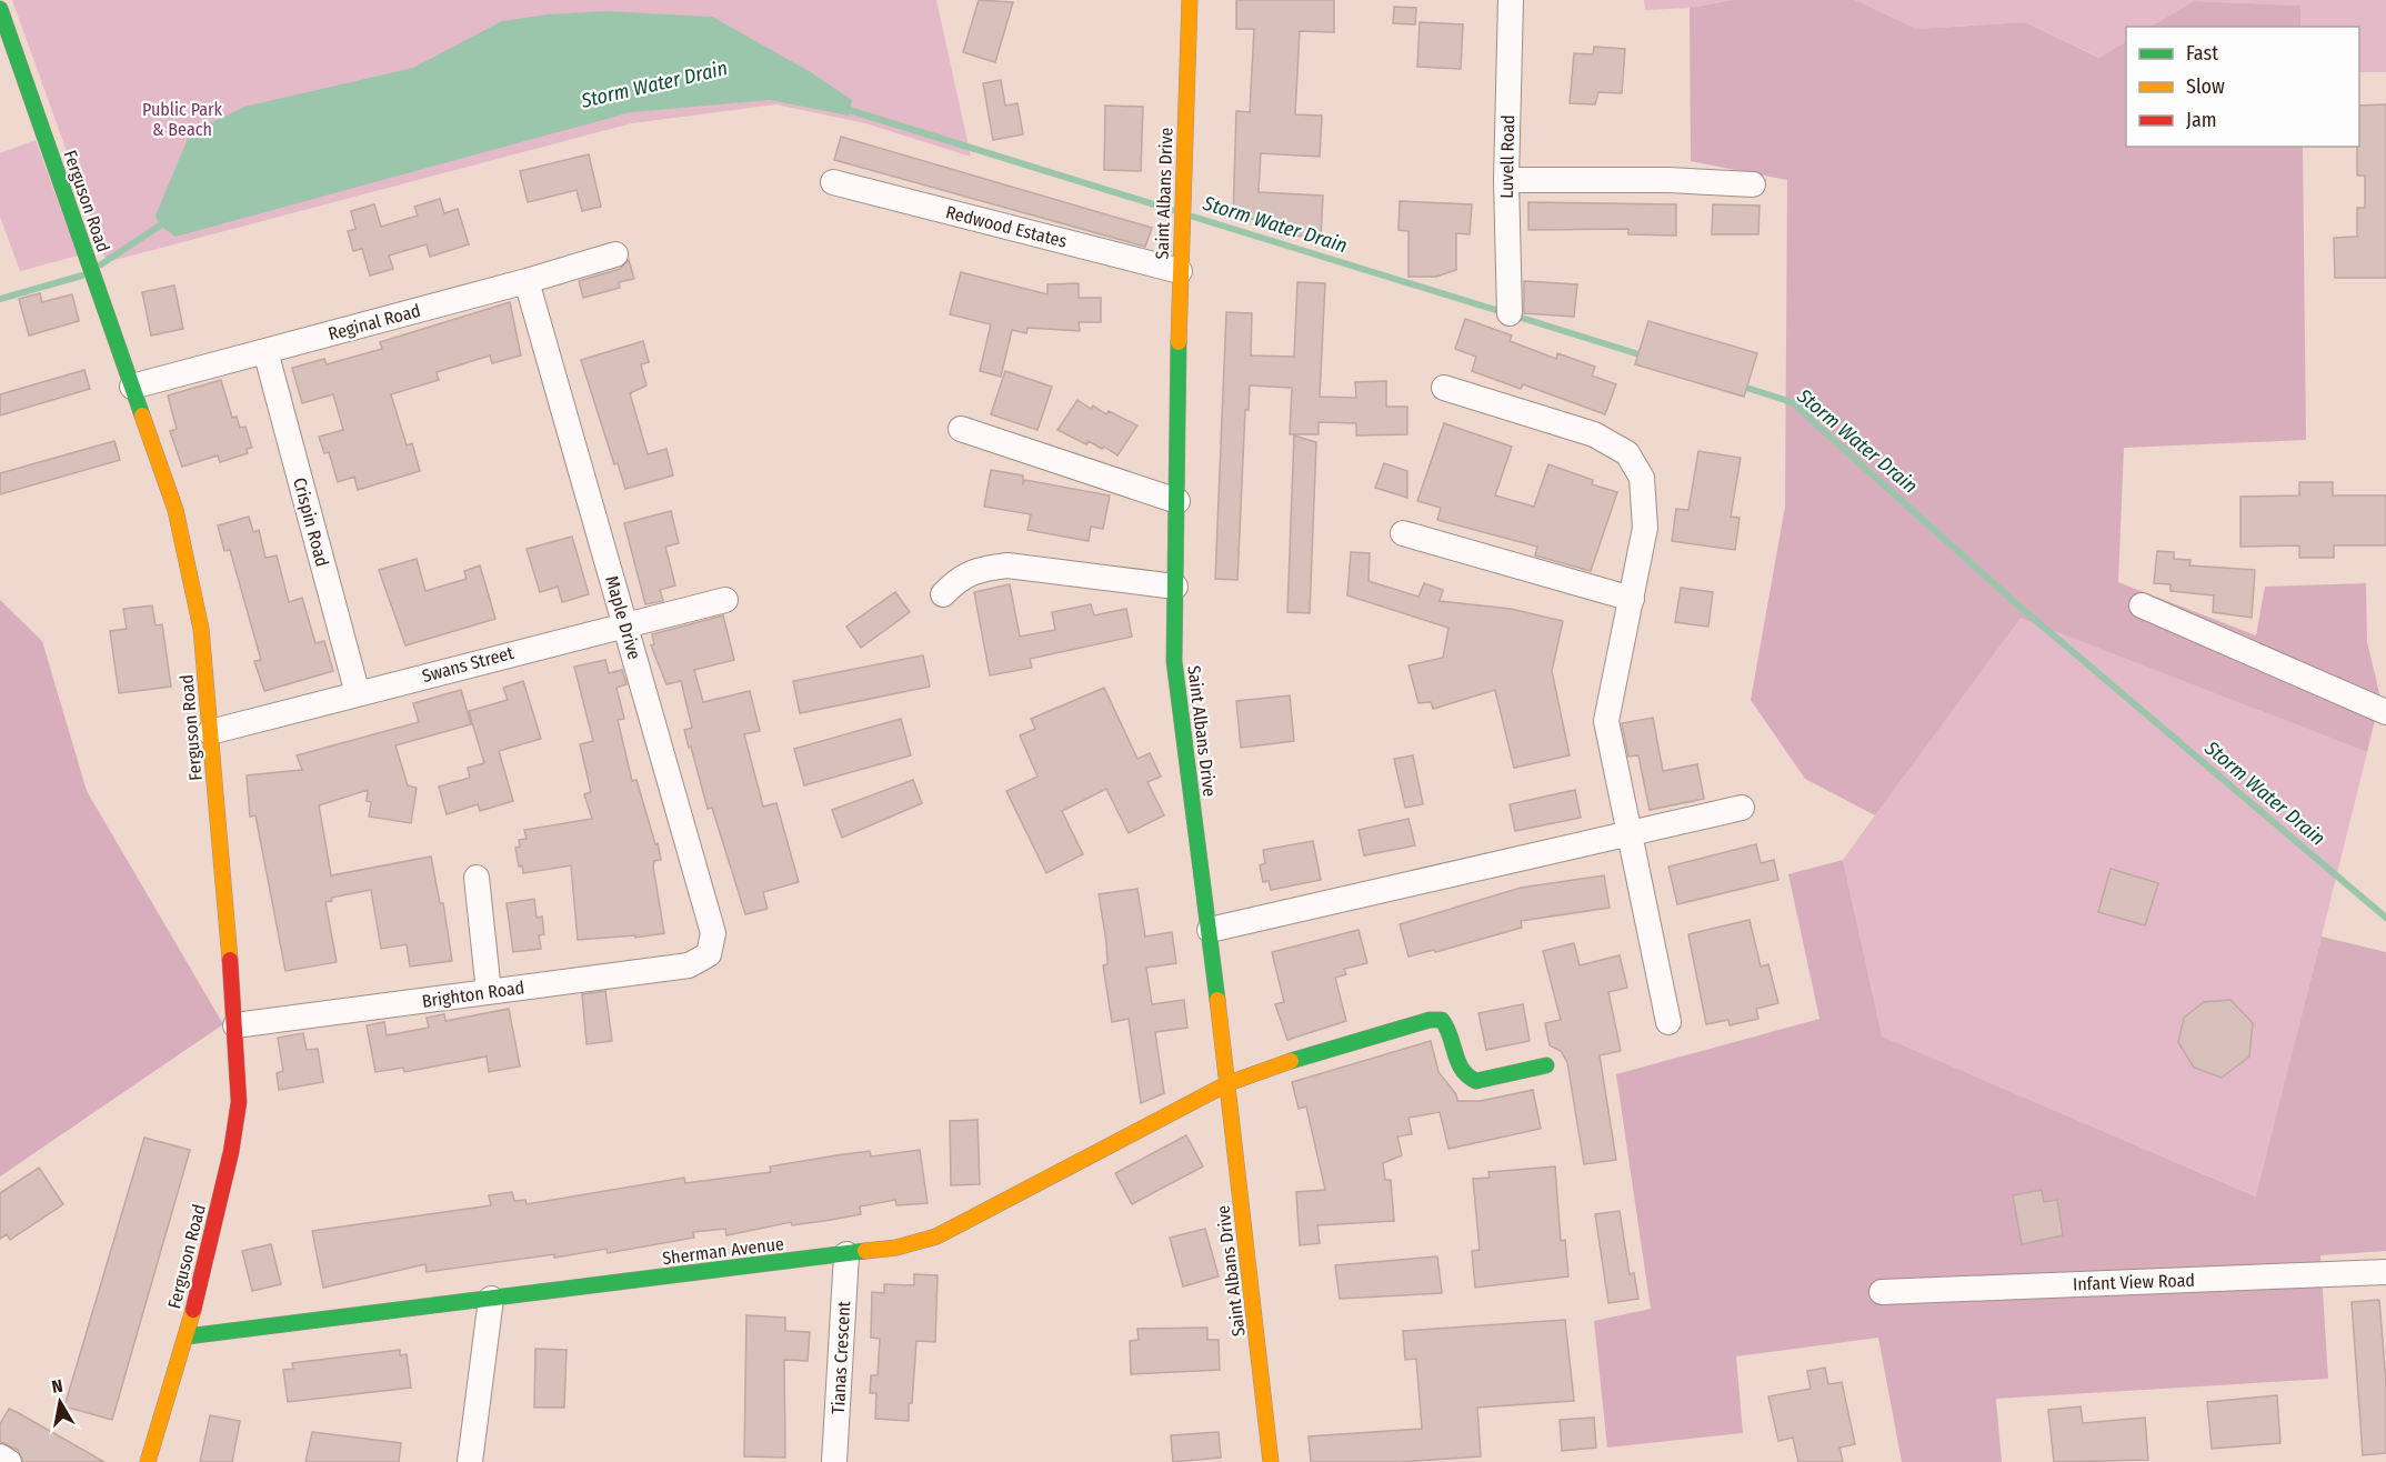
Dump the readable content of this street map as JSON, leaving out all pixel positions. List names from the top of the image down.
{
  "streets": {
    "street": [
      "Luvell Road",
      "Saint Albans Drive",
      "Ferguson Road",
      "Redwood Estates",
      "Reginal Road",
      "Crispin Road",
      "Maple Drive",
      "Swans Street",
      "Brighton Road",
      "Sherman Avenue",
      "Infant View Road",
      "Tianas Crescent"
    ]
  },
  "crossings": [
    ["Saint Albans Drive", "Redwood Estates"],
    ["Saint Albans Drive", "Sherman Avenue"],
    ["Ferguson Road", "Reginal Road"],
    ["Ferguson Road", "Swans Street"],
    ["Ferguson Road", "Brighton Road"],
    ["Ferguson Road", "Sherman Avenue"],
    ["Reginal Road", "Crispin Road"],
    ["Reginal Road", "Maple Drive"],
    ["Crispin Road", "Swans Street"],
    ["Maple Drive", "Swans Street"],
    ["Maple Drive", "Brighton Road"],
    ["Sherman Avenue", "Tianas Crescent"]
  ],
  "water": ["Storm Water Drain"],
  "parks": ["Public Park & Beach"],
  "legend": ["Fast", "Slow", "Jam"],
  "north": "top"
}
